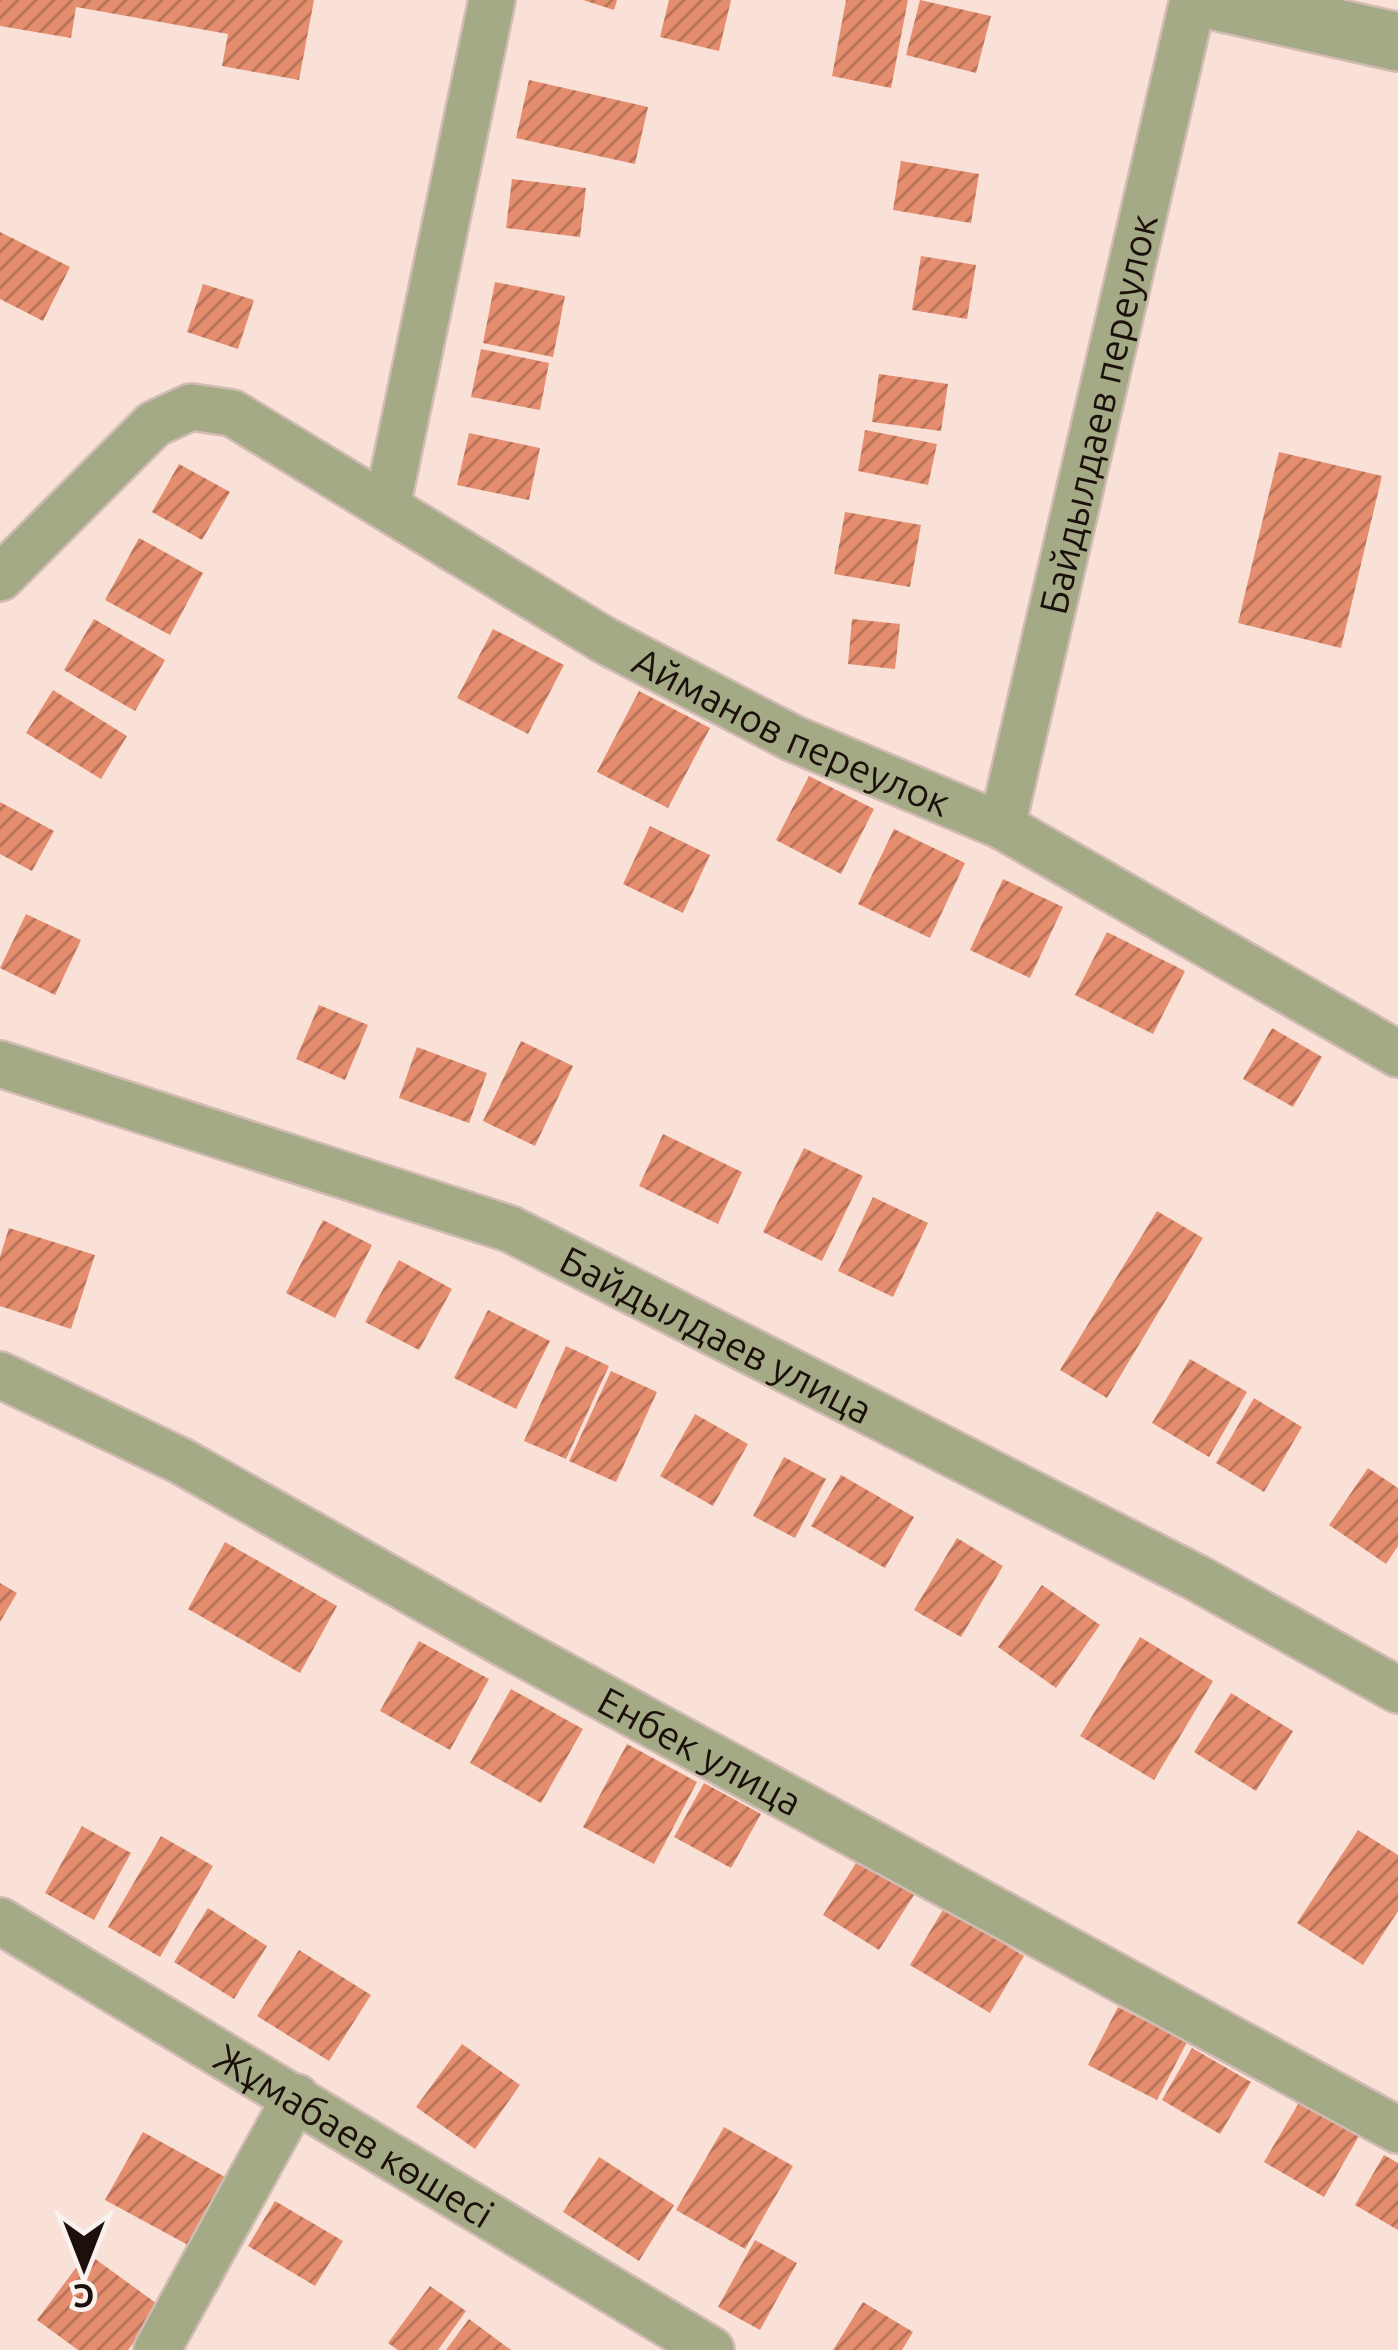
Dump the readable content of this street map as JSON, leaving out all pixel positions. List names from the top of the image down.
{
  "streets": {
    "street": [
      "Байдылдаев переулок",
      "Айманов переулок",
      "Байдылдаев улица",
      "Енбек улица",
      "Жұмабаев көшесі"
    ]
  },
  "crossings": [
    ["Байдылдаев переулок", "Айманов переулок"]
  ],
  "north": "bottom"
}
